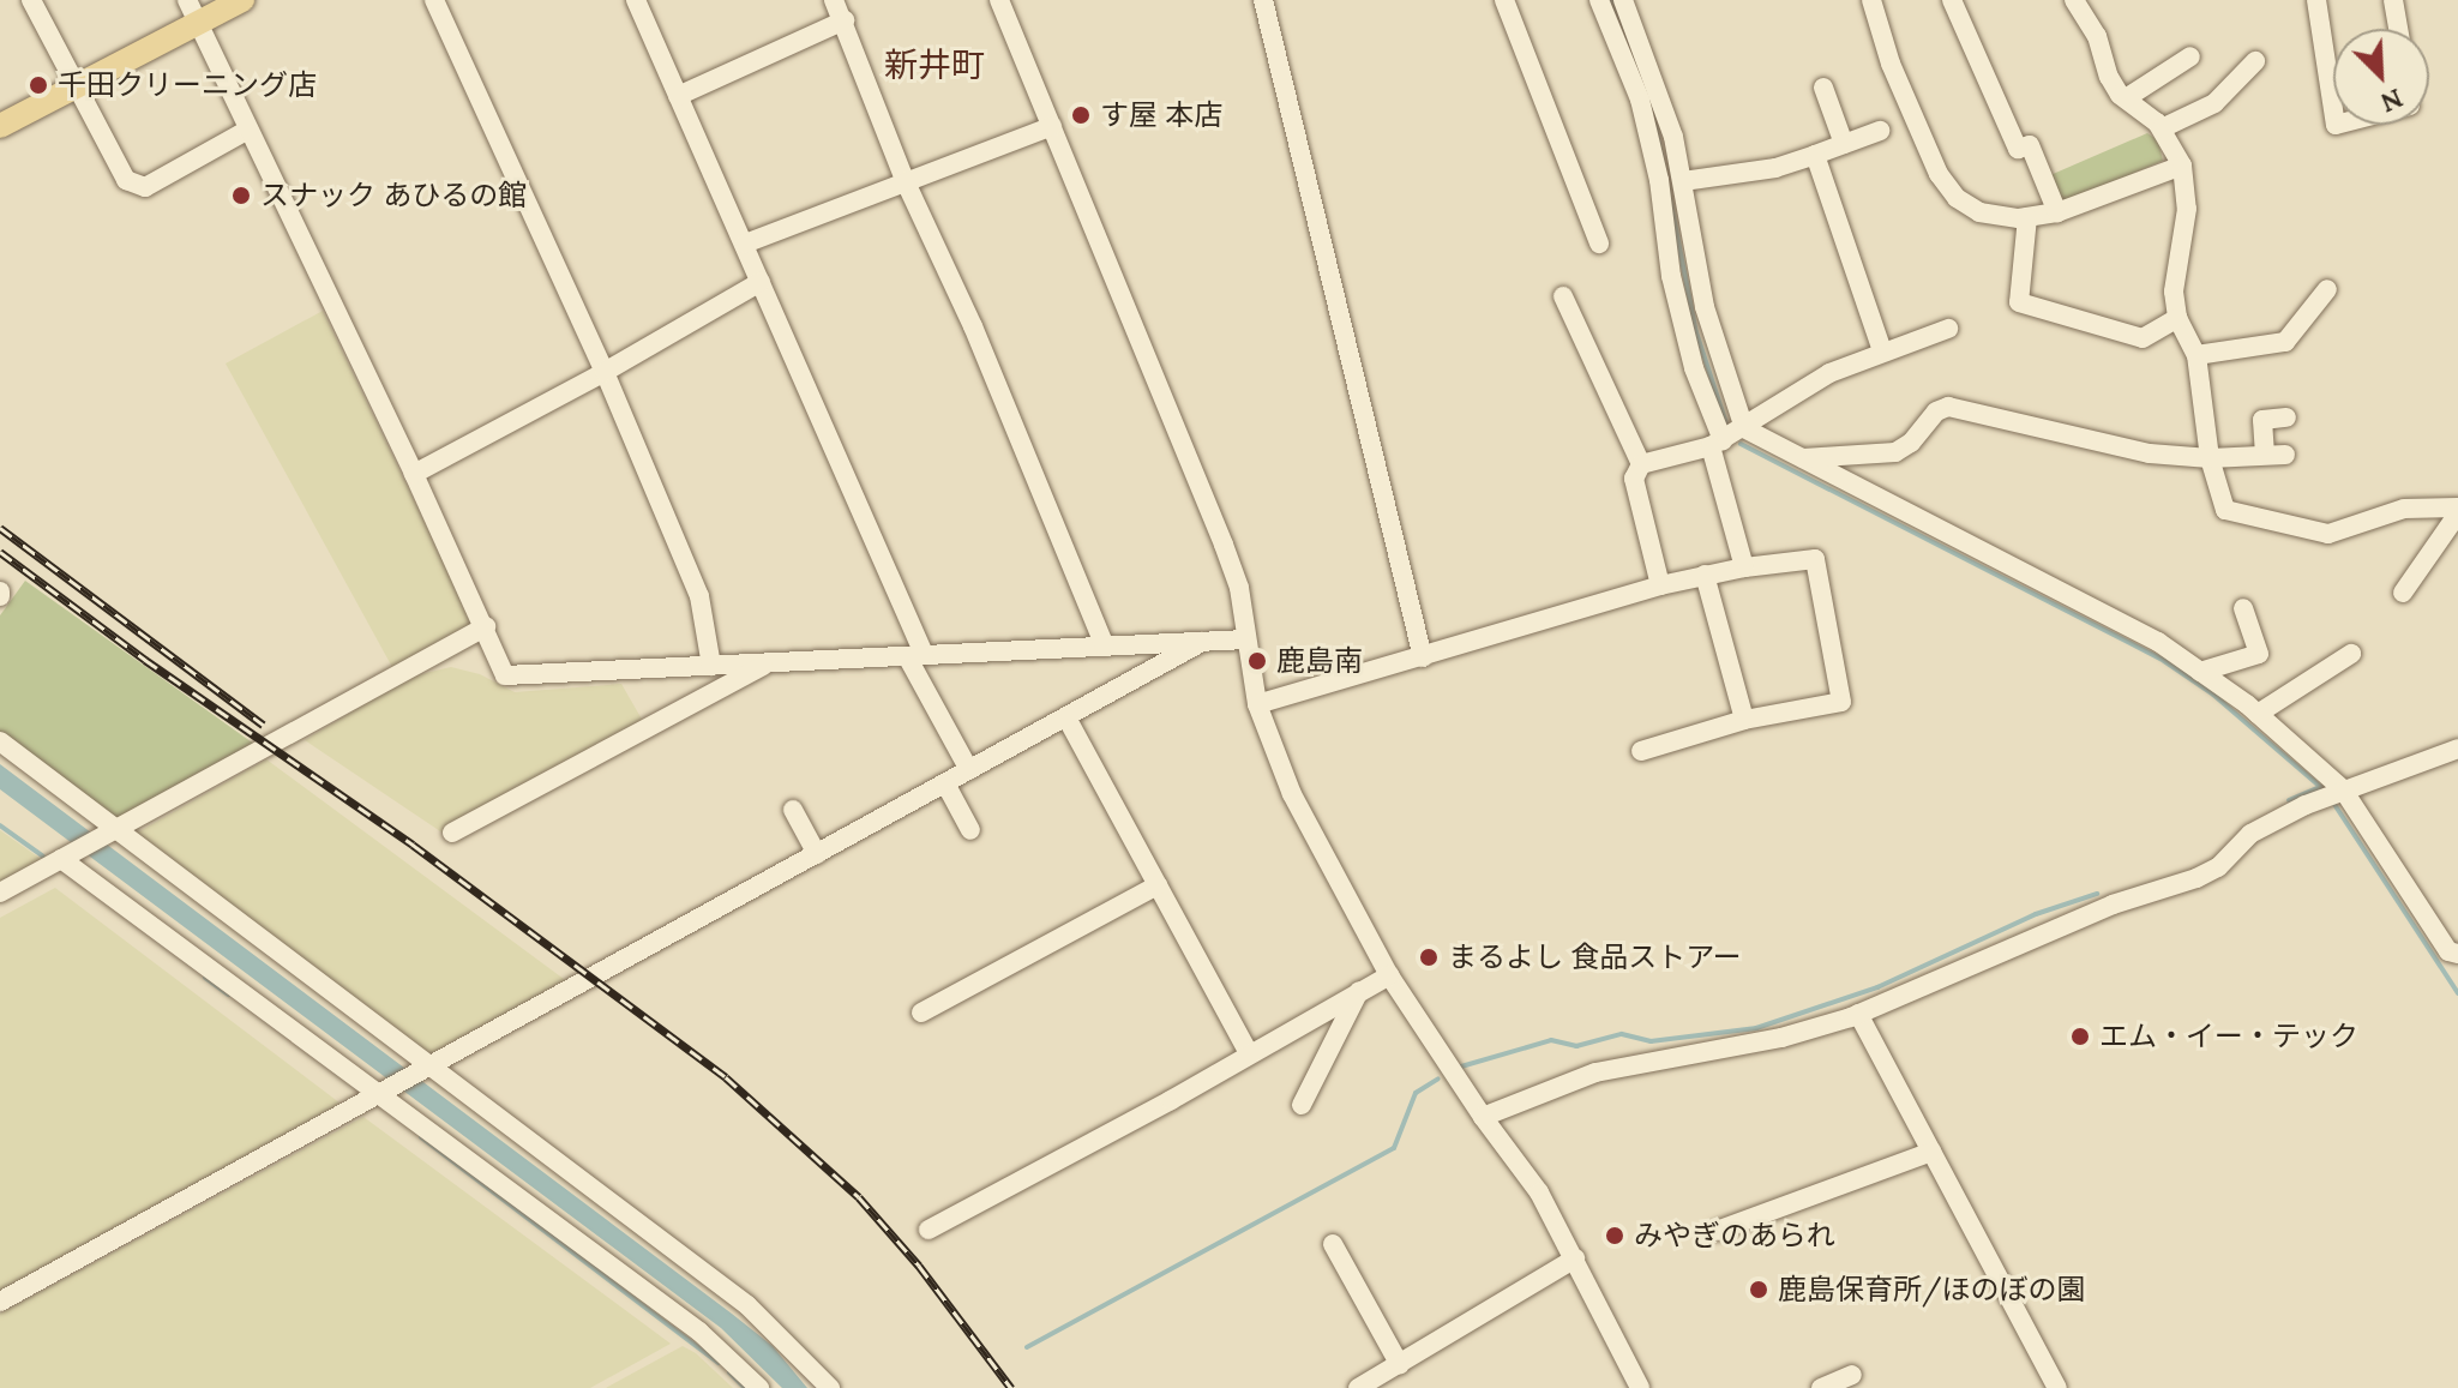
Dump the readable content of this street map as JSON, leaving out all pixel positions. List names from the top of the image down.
{
  "districts": ["新井町"],
  "places": [
    "千田クリーニング店",
    "す屋 本店",
    "スナック あひるの館",
    "鹿島南",
    "まるよし 食品ストアー",
    "エム・イー・テック",
    "みやぎのあられ",
    "鹿島保育所/ほのぼの園"
  ],
  "north": "bottom right"
}
